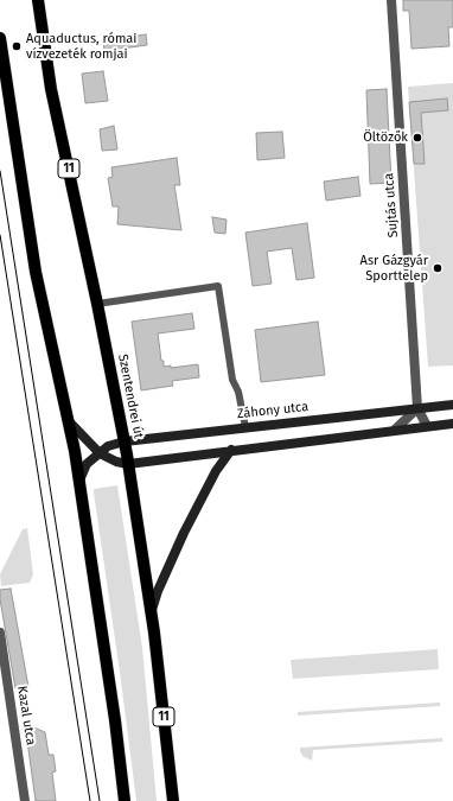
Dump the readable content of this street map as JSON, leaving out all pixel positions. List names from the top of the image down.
{
  "streets": {
    "main road": ["11", "Szentendrei út", "Záhony utca"],
    "street": ["Sujtás utca", "Kazal utca"]
  },
  "crossings": [
    ["Sujtás utca", "Záhony utca"],
    ["Szentendrei út", "Záhony utca"]
  ],
  "places": ["Aquaductus, római vízvezeték romjai", "Öltözők", "Asr Gázgyár Sporttelep"]
}
